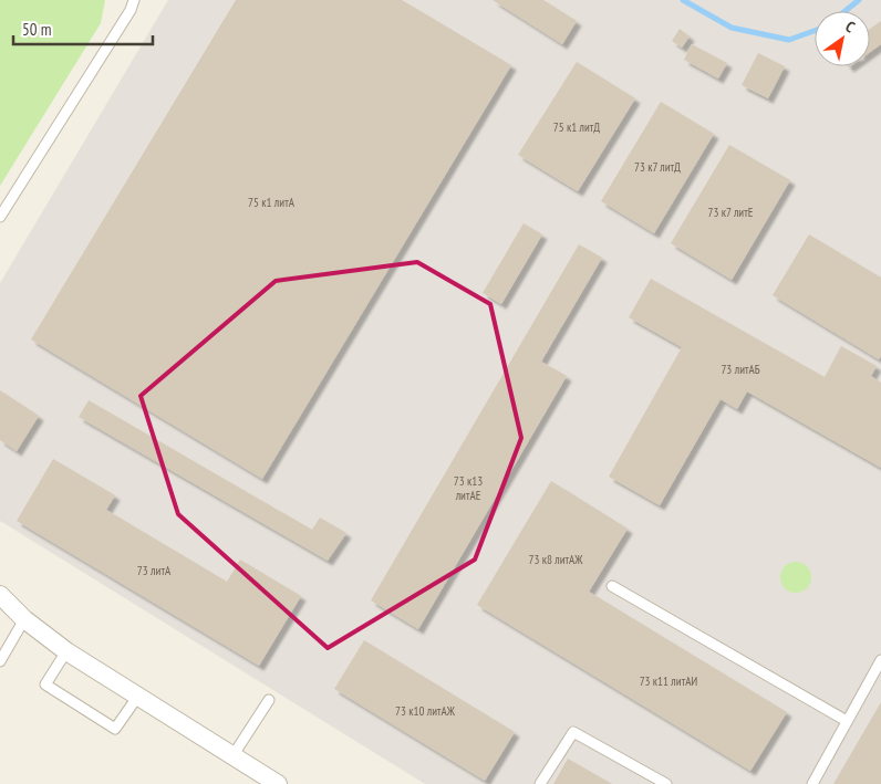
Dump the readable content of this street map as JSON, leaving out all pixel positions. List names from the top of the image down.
{
  "house_numbers": [
    "75 к1 литД",
    "73 к7 литД",
    "75 к1 литА",
    "73 к7 литЕ",
    "73 литАБ",
    "73 к13 литАЕ",
    "73 к8 литАЖ",
    "73 литА",
    "73 к11 литАИ",
    "73 к10 литАЖ"
  ],
  "scale_bar": "50 m",
  "north": "top right"
}
